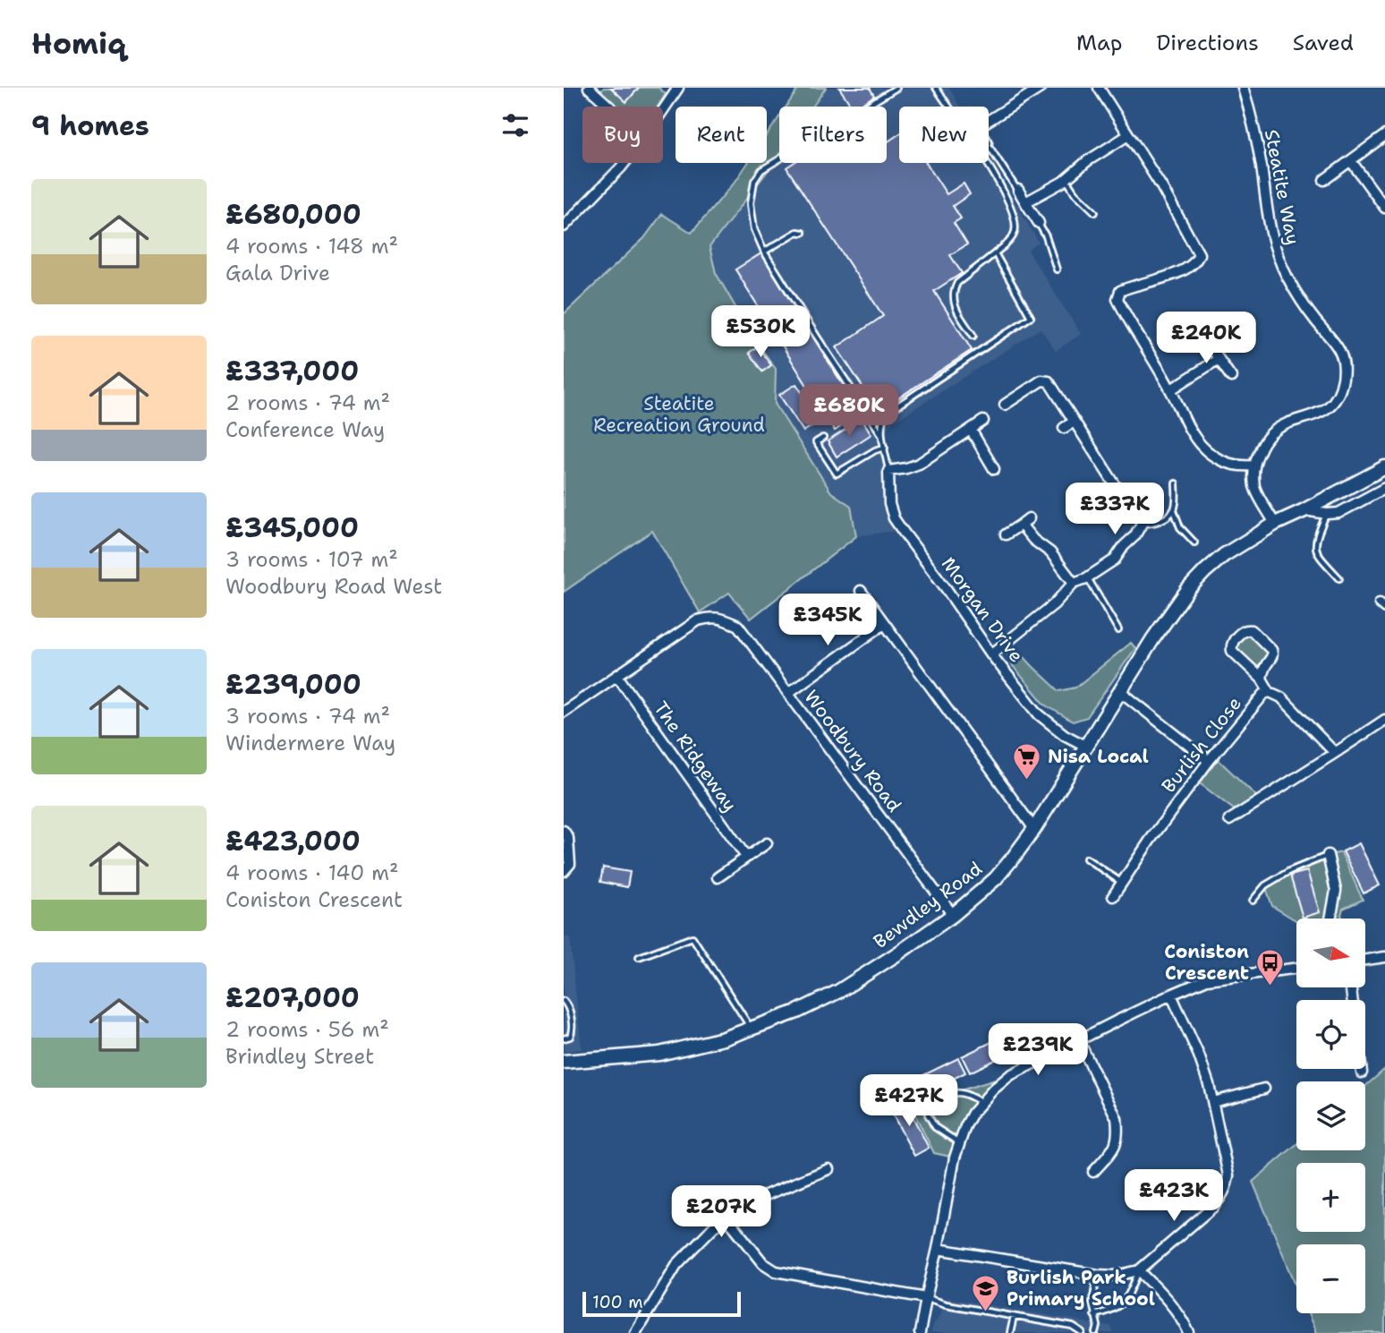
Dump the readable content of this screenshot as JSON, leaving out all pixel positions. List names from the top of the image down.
{
  "streets": {
    "main road": ["Bewdley Road"],
    "street": [
      "Steatite Way",
      "Morgan Drive",
      "Burlish Close",
      "Woodbury Road",
      "The Ridgeway"
    ]
  },
  "crossings": [
    ["Morgan Drive", "Bewdley Road"],
    ["Woodbury Road", "The Ridgeway"],
    ["Woodbury Road", "Bewdley Road"]
  ],
  "parks": ["Steatite Recreation Ground"],
  "places": {
    "supermarket": ["Nisa Local"],
    "bus stop": ["Coniston Crescent"],
    "school or university": ["Burlish Park Primary School"]
  },
  "scale_bar": "100 m",
  "north": "right",
  "page": {
    "header": "Homiq",
    "nav": ["Map", "Directions", "Saved"],
    "heading": "9 homes",
    "chip": [
      "Buy",
      "Rent",
      "Filters",
      "New"
    ],
    "list": [
      {
        "name": "£680,000",
        "note": "4 rooms · 148 m² · Gala Drive"
      },
      {
        "name": "£337,000",
        "note": "2 rooms · 74 m² · Conference Way"
      },
      {
        "name": "£345,000",
        "note": "3 rooms · 107 m² · Woodbury Road West"
      },
      {
        "name": "£239,000",
        "note": "3 rooms · 74 m² · Windermere Way"
      },
      {
        "name": "£423,000",
        "note": "4 rooms · 140 m² · Coniston Crescent"
      },
      {
        "name": "£207,000",
        "note": "2 rooms · 56 m² · Brindley Street"
      }
    ],
    "price": [
      "£530K",
      "£240K",
      "£680K",
      "£337K",
      "£345K",
      "£239K",
      "£427K",
      "£423K",
      "£207K"
    ],
    "map_buttons": ["+", "−"],
    "scale": "100 m"
  }
}
